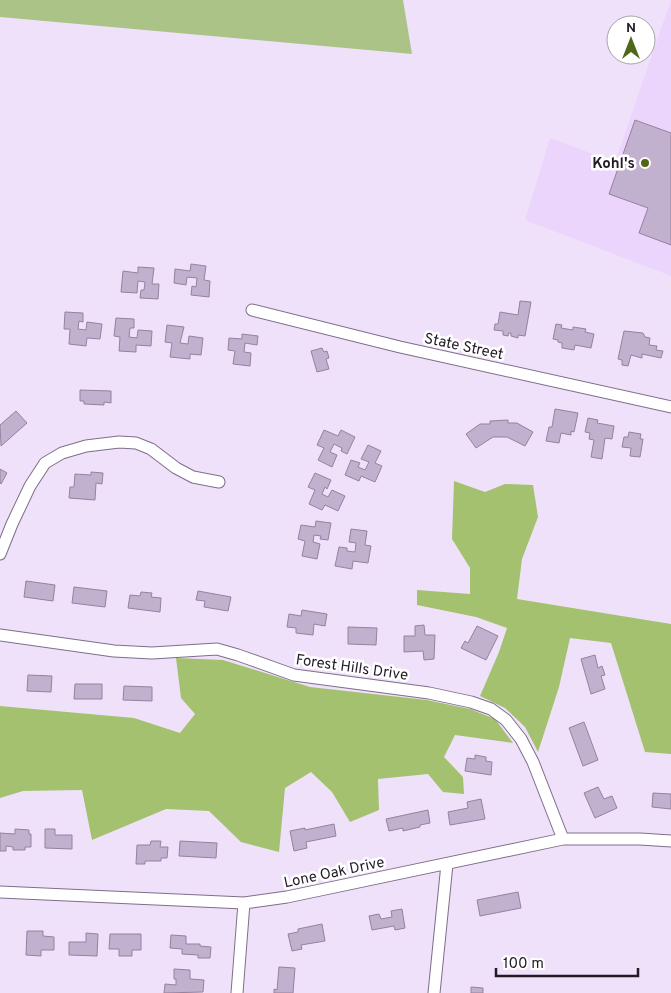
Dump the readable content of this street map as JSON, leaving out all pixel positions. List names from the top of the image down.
{
  "streets": {
    "street": ["State Street", "Forest Hills Drive", "Lone Oak Drive"]
  },
  "crossings": [
    ["Forest Hills Drive", "Lone Oak Drive"]
  ],
  "places": ["Kohl's"],
  "scale_bar": "100 m",
  "north": "top"
}
